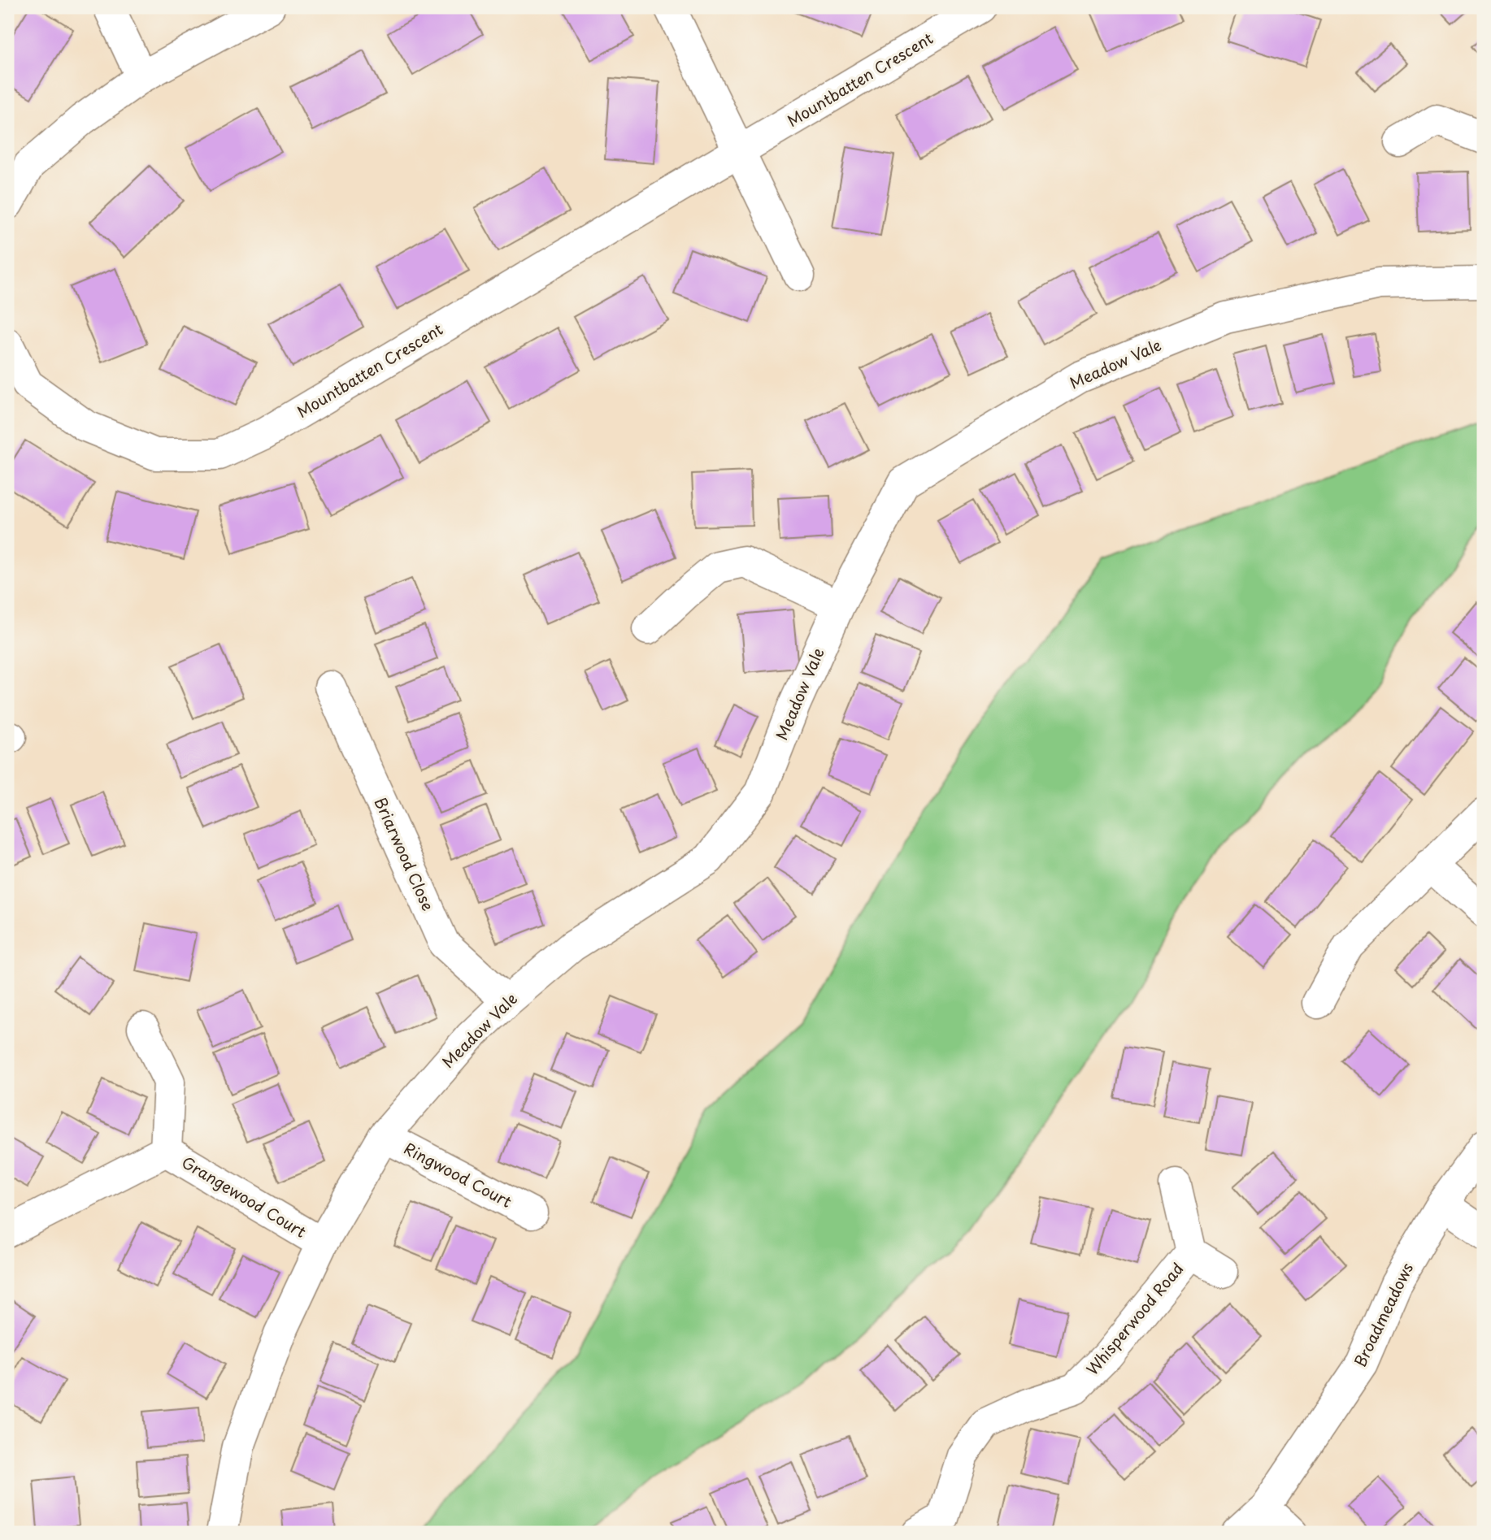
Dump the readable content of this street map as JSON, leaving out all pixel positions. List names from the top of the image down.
{
  "streets": {
    "street": [
      "Mountbatten Crescent",
      "Meadow Vale",
      "Briarwood Close",
      "Ringwood Court",
      "Grangewood Court",
      "Broadmeadows",
      "Whisperwood Road"
    ]
  },
  "crossings": [
    ["Meadow Vale", "Briarwood Close"],
    ["Meadow Vale", "Ringwood Court"],
    ["Meadow Vale", "Grangewood Court"]
  ]
}
